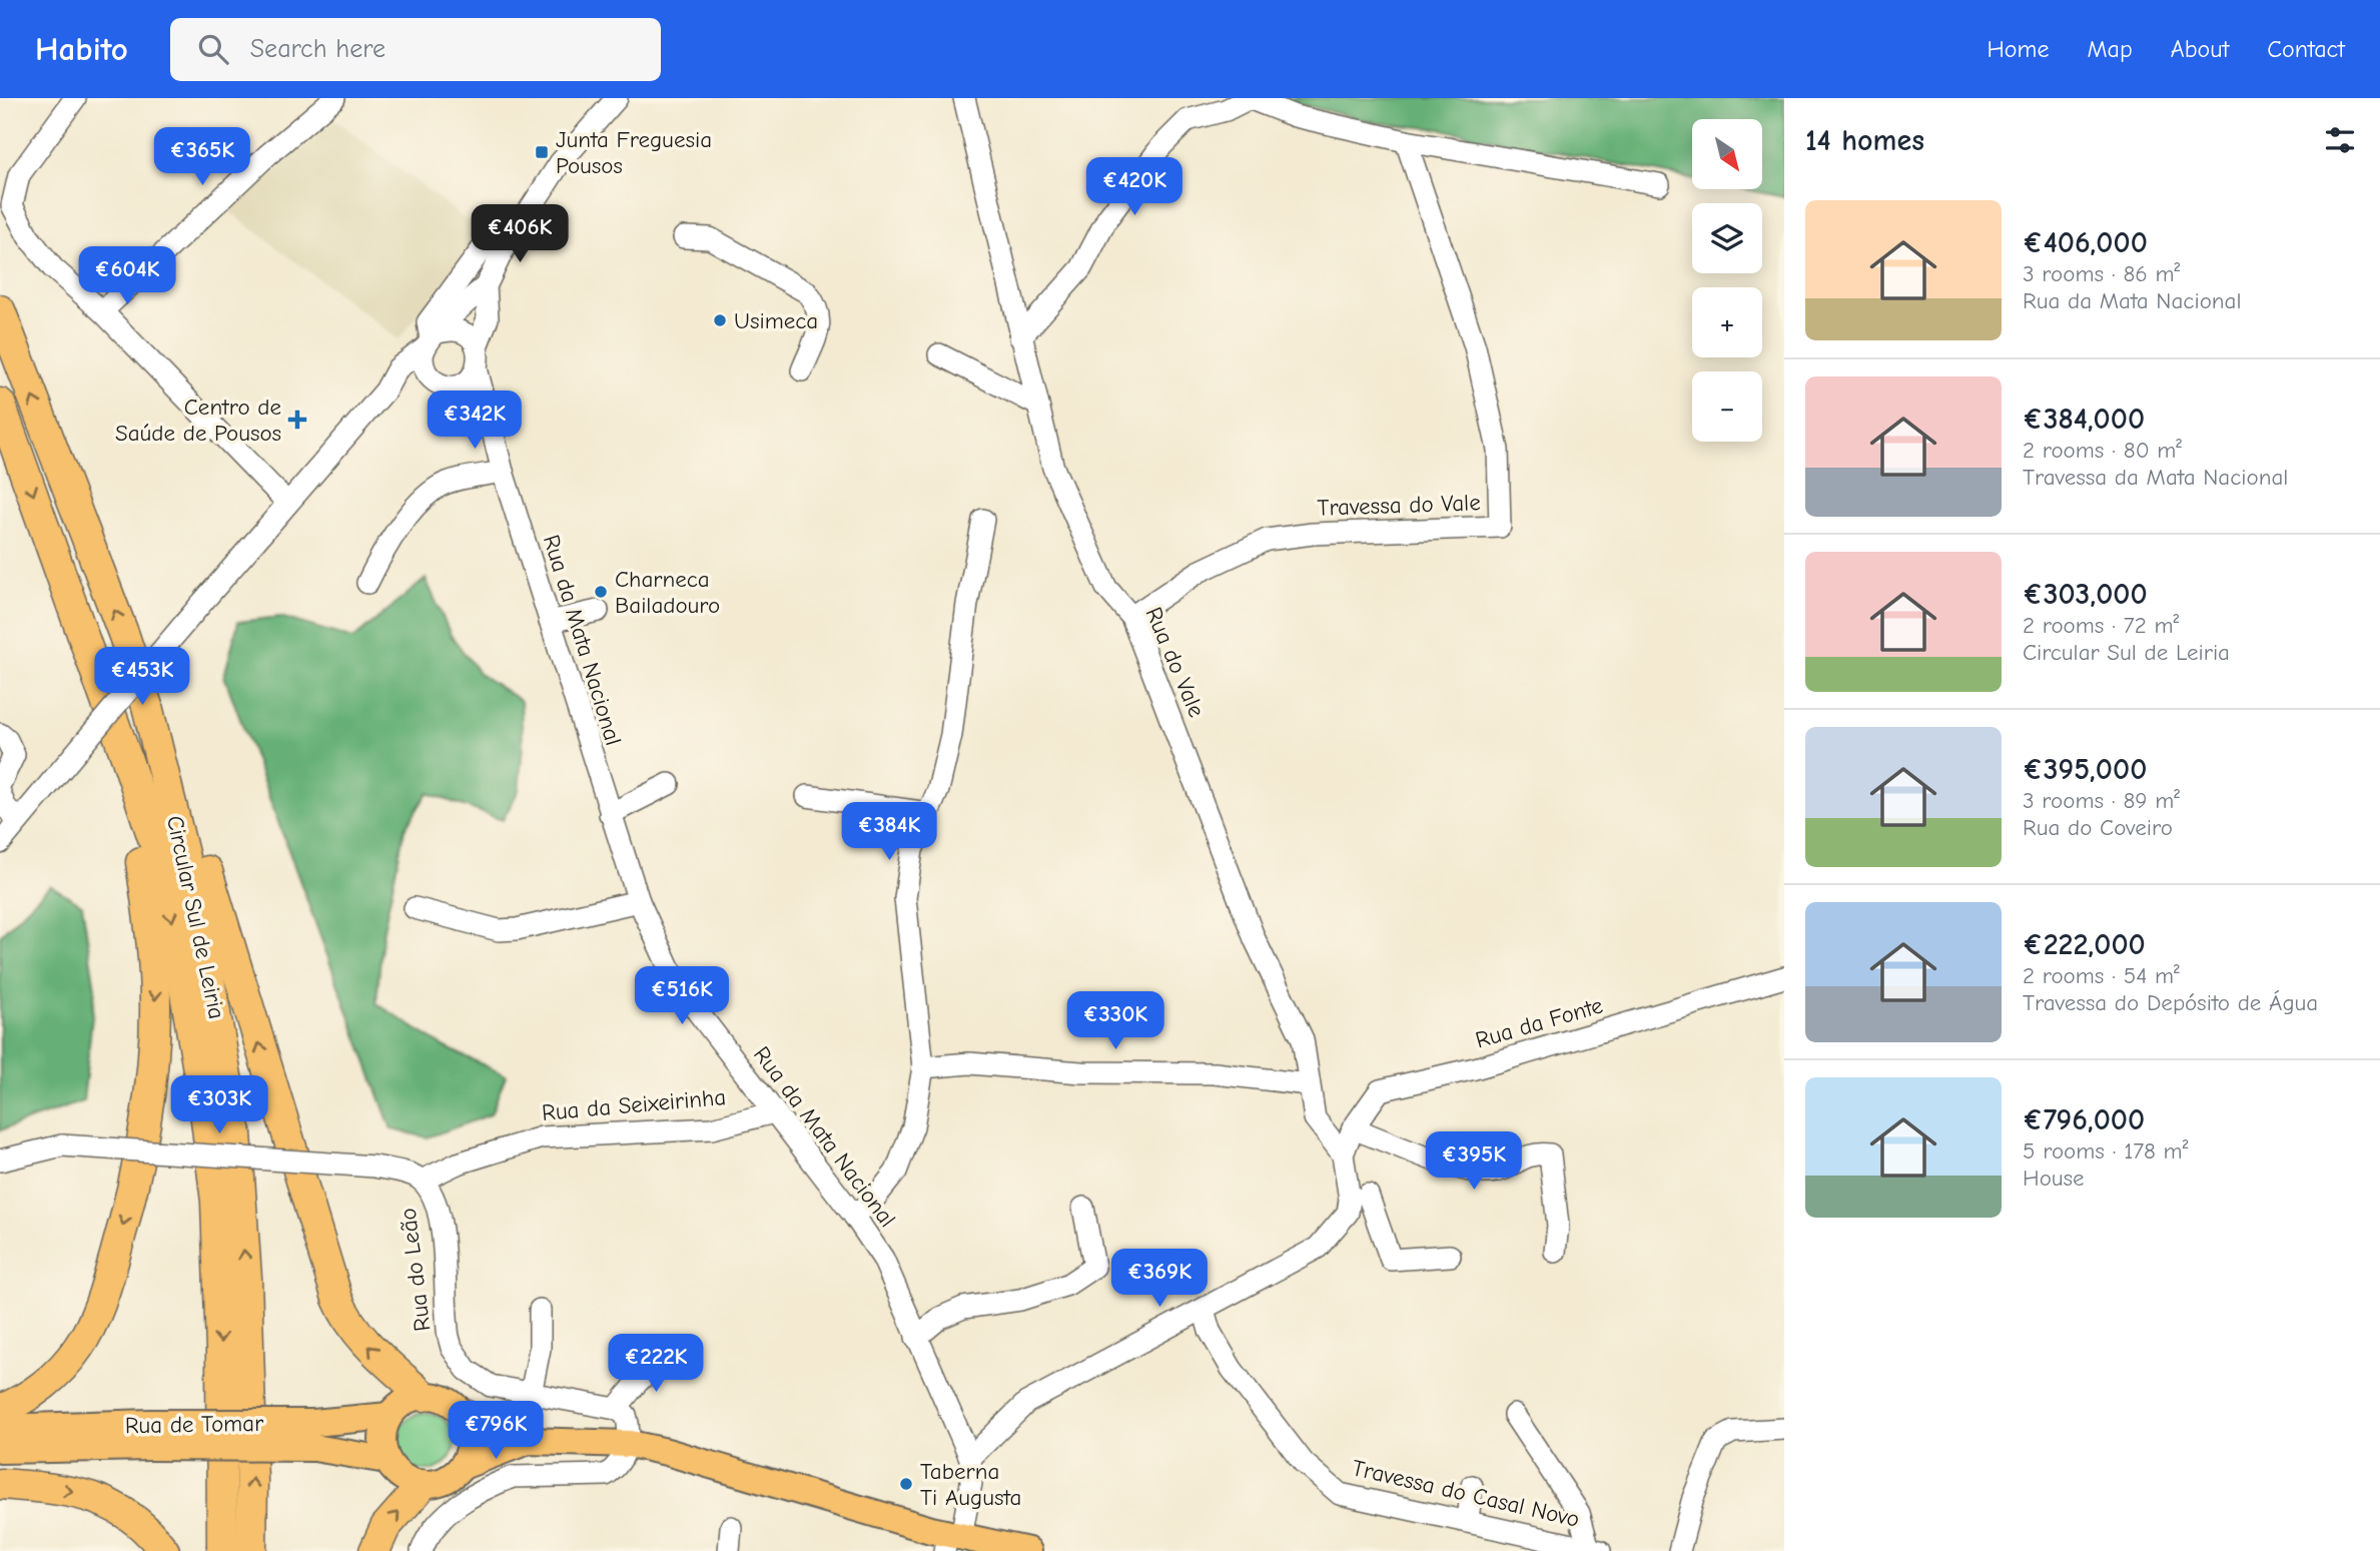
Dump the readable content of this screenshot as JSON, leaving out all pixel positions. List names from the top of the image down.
{
  "streets": {
    "highway": ["Circular Sul de Leiria"],
    "main road": ["Rua de Tomar"],
    "street": [
      "Travessa do Vale",
      "Rua da Mata Nacional",
      "Rua do Vale",
      "Rua da Fonte",
      "Rua da Seixeirinha",
      "Rua do Leão",
      "Travessa do Casal Novo"
    ]
  },
  "crossings": [
    ["Travessa do Vale", "Rua do Vale"],
    ["Rua da Mata Nacional", "Rua da Seixeirinha"],
    ["Rua do Vale", "Rua da Fonte"],
    ["Rua da Seixeirinha", "Rua do Leão"]
  ],
  "places": {
    "transit": ["Junta Freguesia Pousos"],
    "other": ["Usimeca", "Charneca Bailadouro", "Taberna Ti Augusta"],
    "health": ["Centro de Saúde de Pousos"]
  },
  "north": "bottom right",
  "page": {
    "header": "Habito",
    "search": "Search here",
    "nav": [
      "Home",
      "Map",
      "About",
      "Contact"
    ],
    "heading": "14 homes",
    "map_buttons": ["+", "−"],
    "price": [
      "€365K",
      "€420K",
      "€406K",
      "€604K",
      "€342K",
      "€453K",
      "€384K",
      "€516K",
      "€330K",
      "€303K",
      "€395K",
      "€369K",
      "€222K",
      "€796K"
    ],
    "list": [
      {
        "name": "€406,000",
        "note": "3 rooms · 86 m² · Rua da Mata Nacional"
      },
      {
        "name": "€384,000",
        "note": "2 rooms · 80 m² · Travessa da Mata Nacional"
      },
      {
        "name": "€303,000",
        "note": "2 rooms · 72 m² · Circular Sul de Leiria"
      },
      {
        "name": "€395,000",
        "note": "3 rooms · 89 m² · Rua do Coveiro"
      },
      {
        "name": "€222,000",
        "note": "2 rooms · 54 m² · Travessa do Depósito de Água"
      },
      {
        "name": "€796,000",
        "note": "5 rooms · 178 m² · House"
      }
    ]
  }
}
